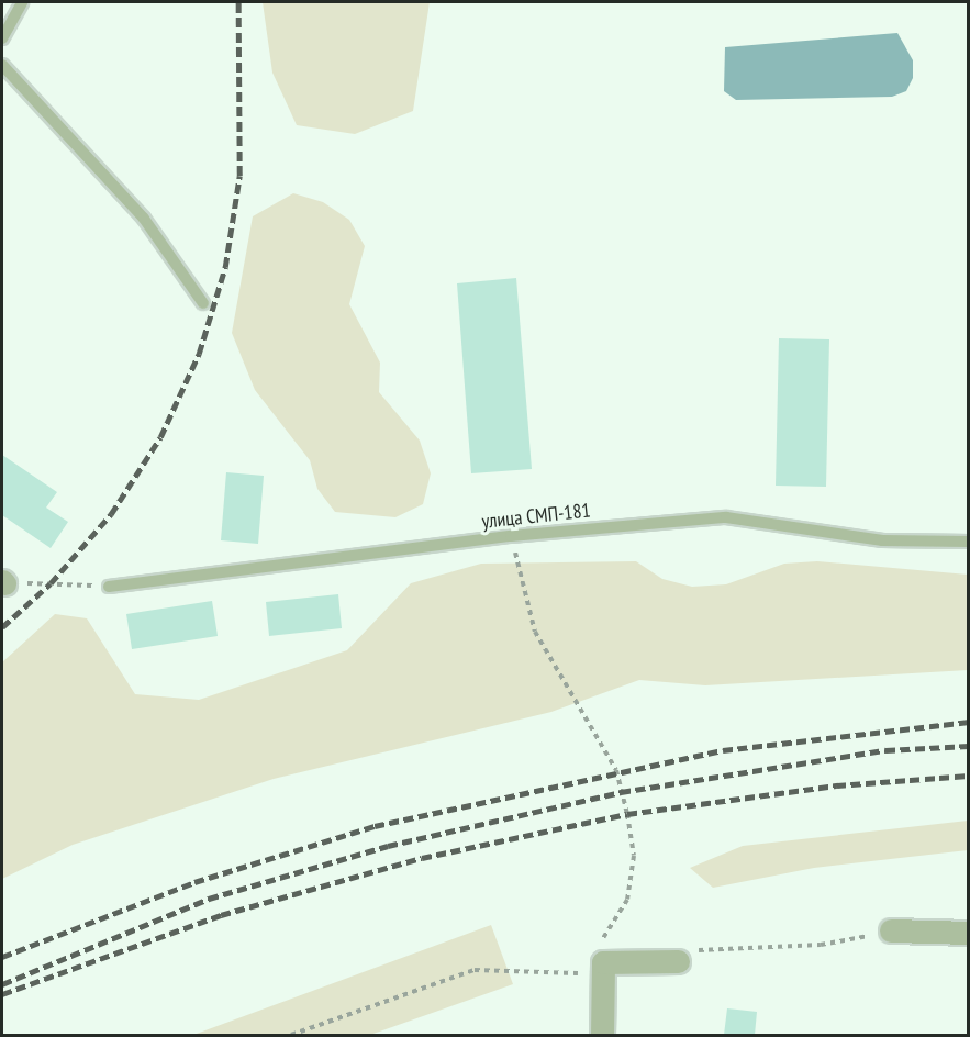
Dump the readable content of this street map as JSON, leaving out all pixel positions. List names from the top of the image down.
{
  "streets": {
    "lane": ["улица СМП-181"]
  }
}
